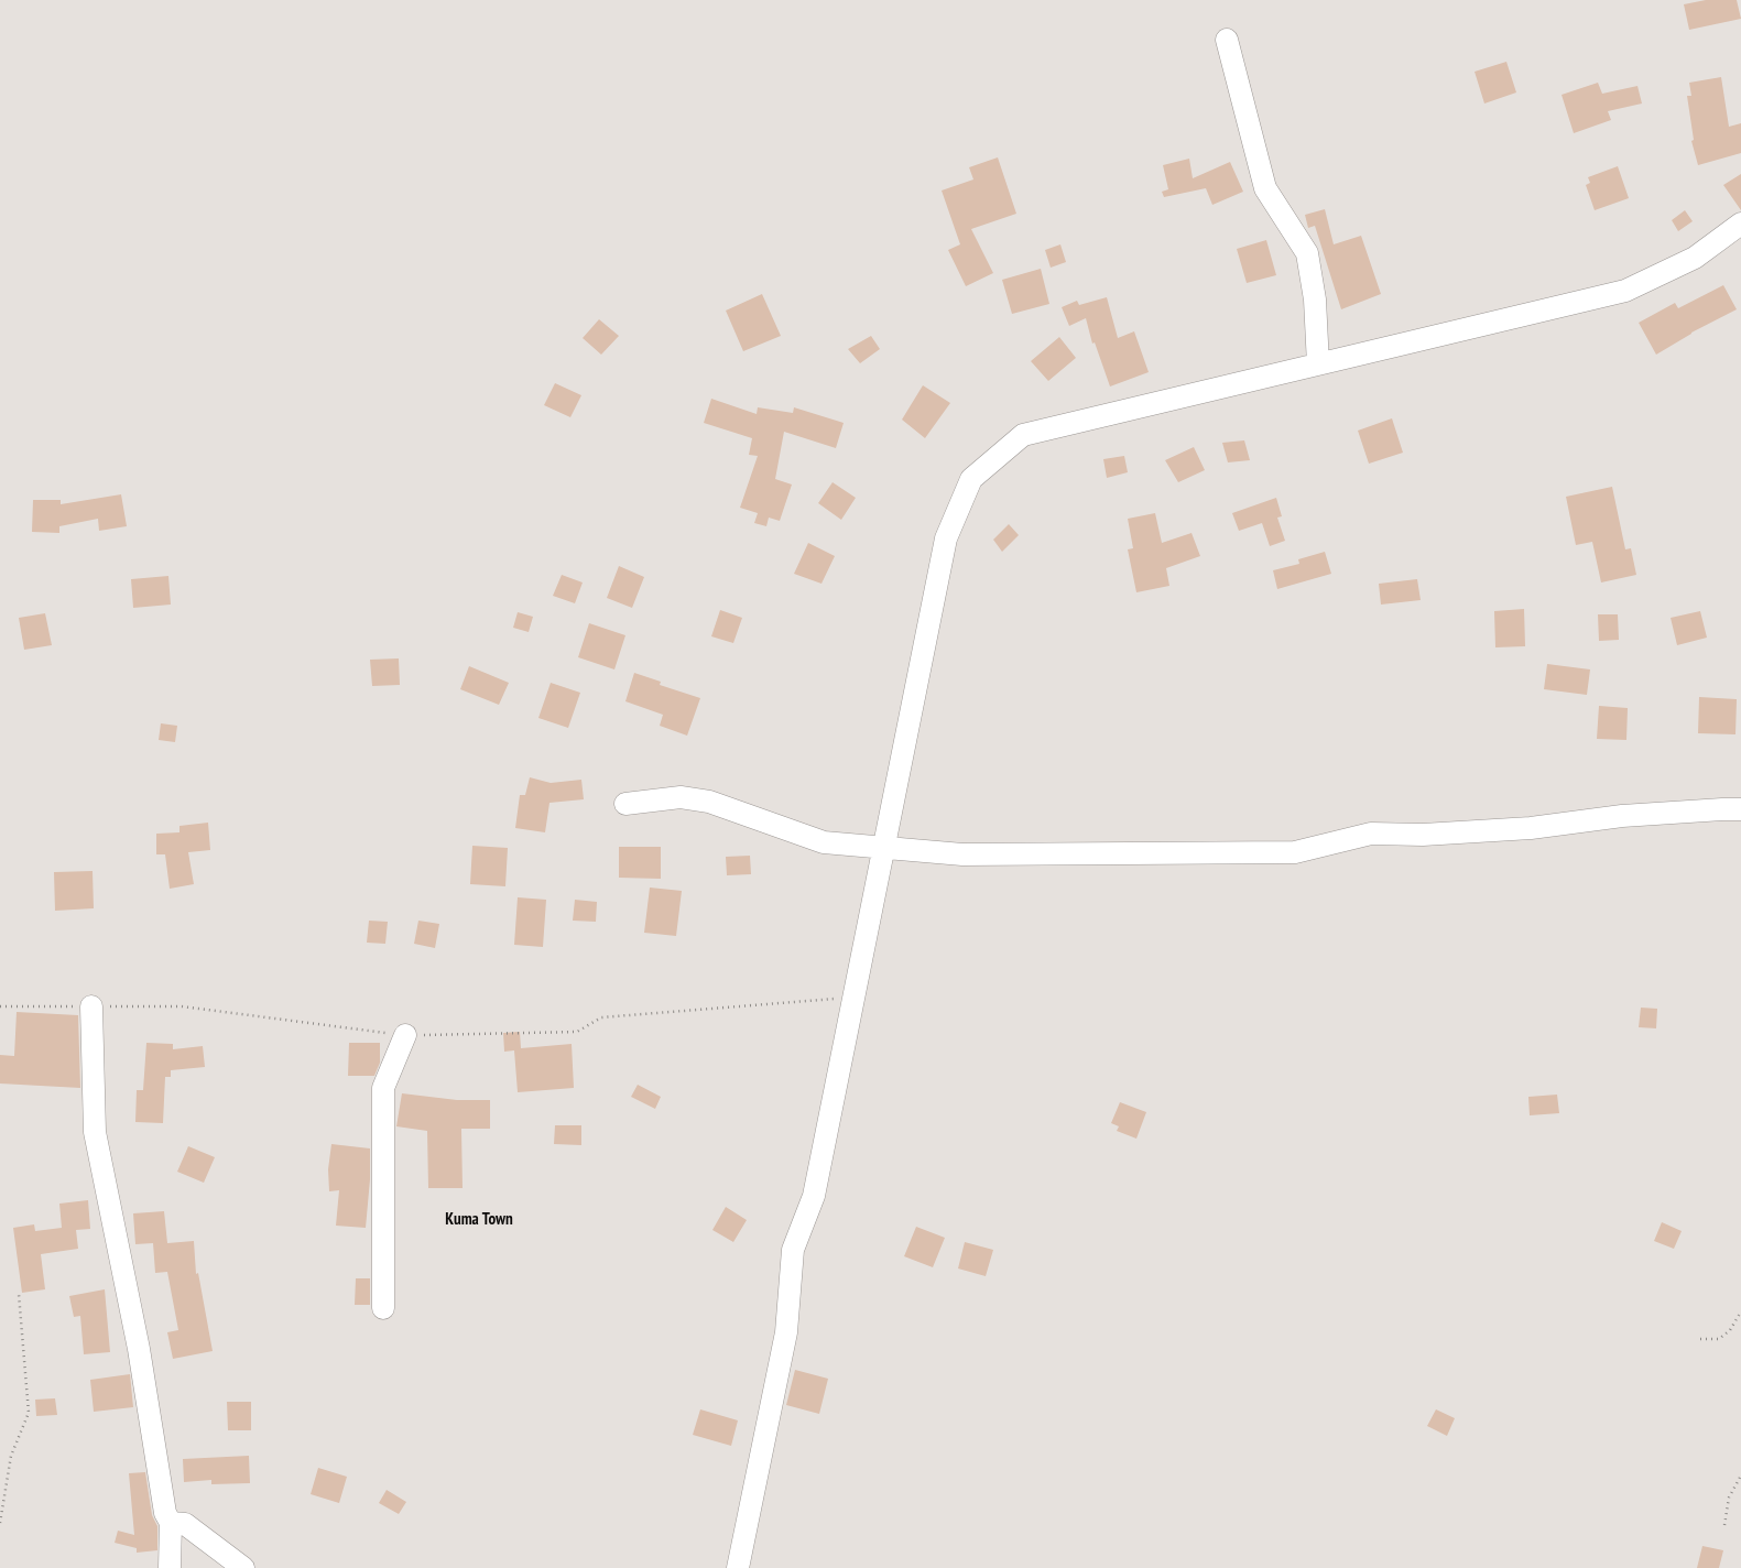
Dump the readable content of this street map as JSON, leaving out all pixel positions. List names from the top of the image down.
{
  "districts": ["Kuma Town"]
}
